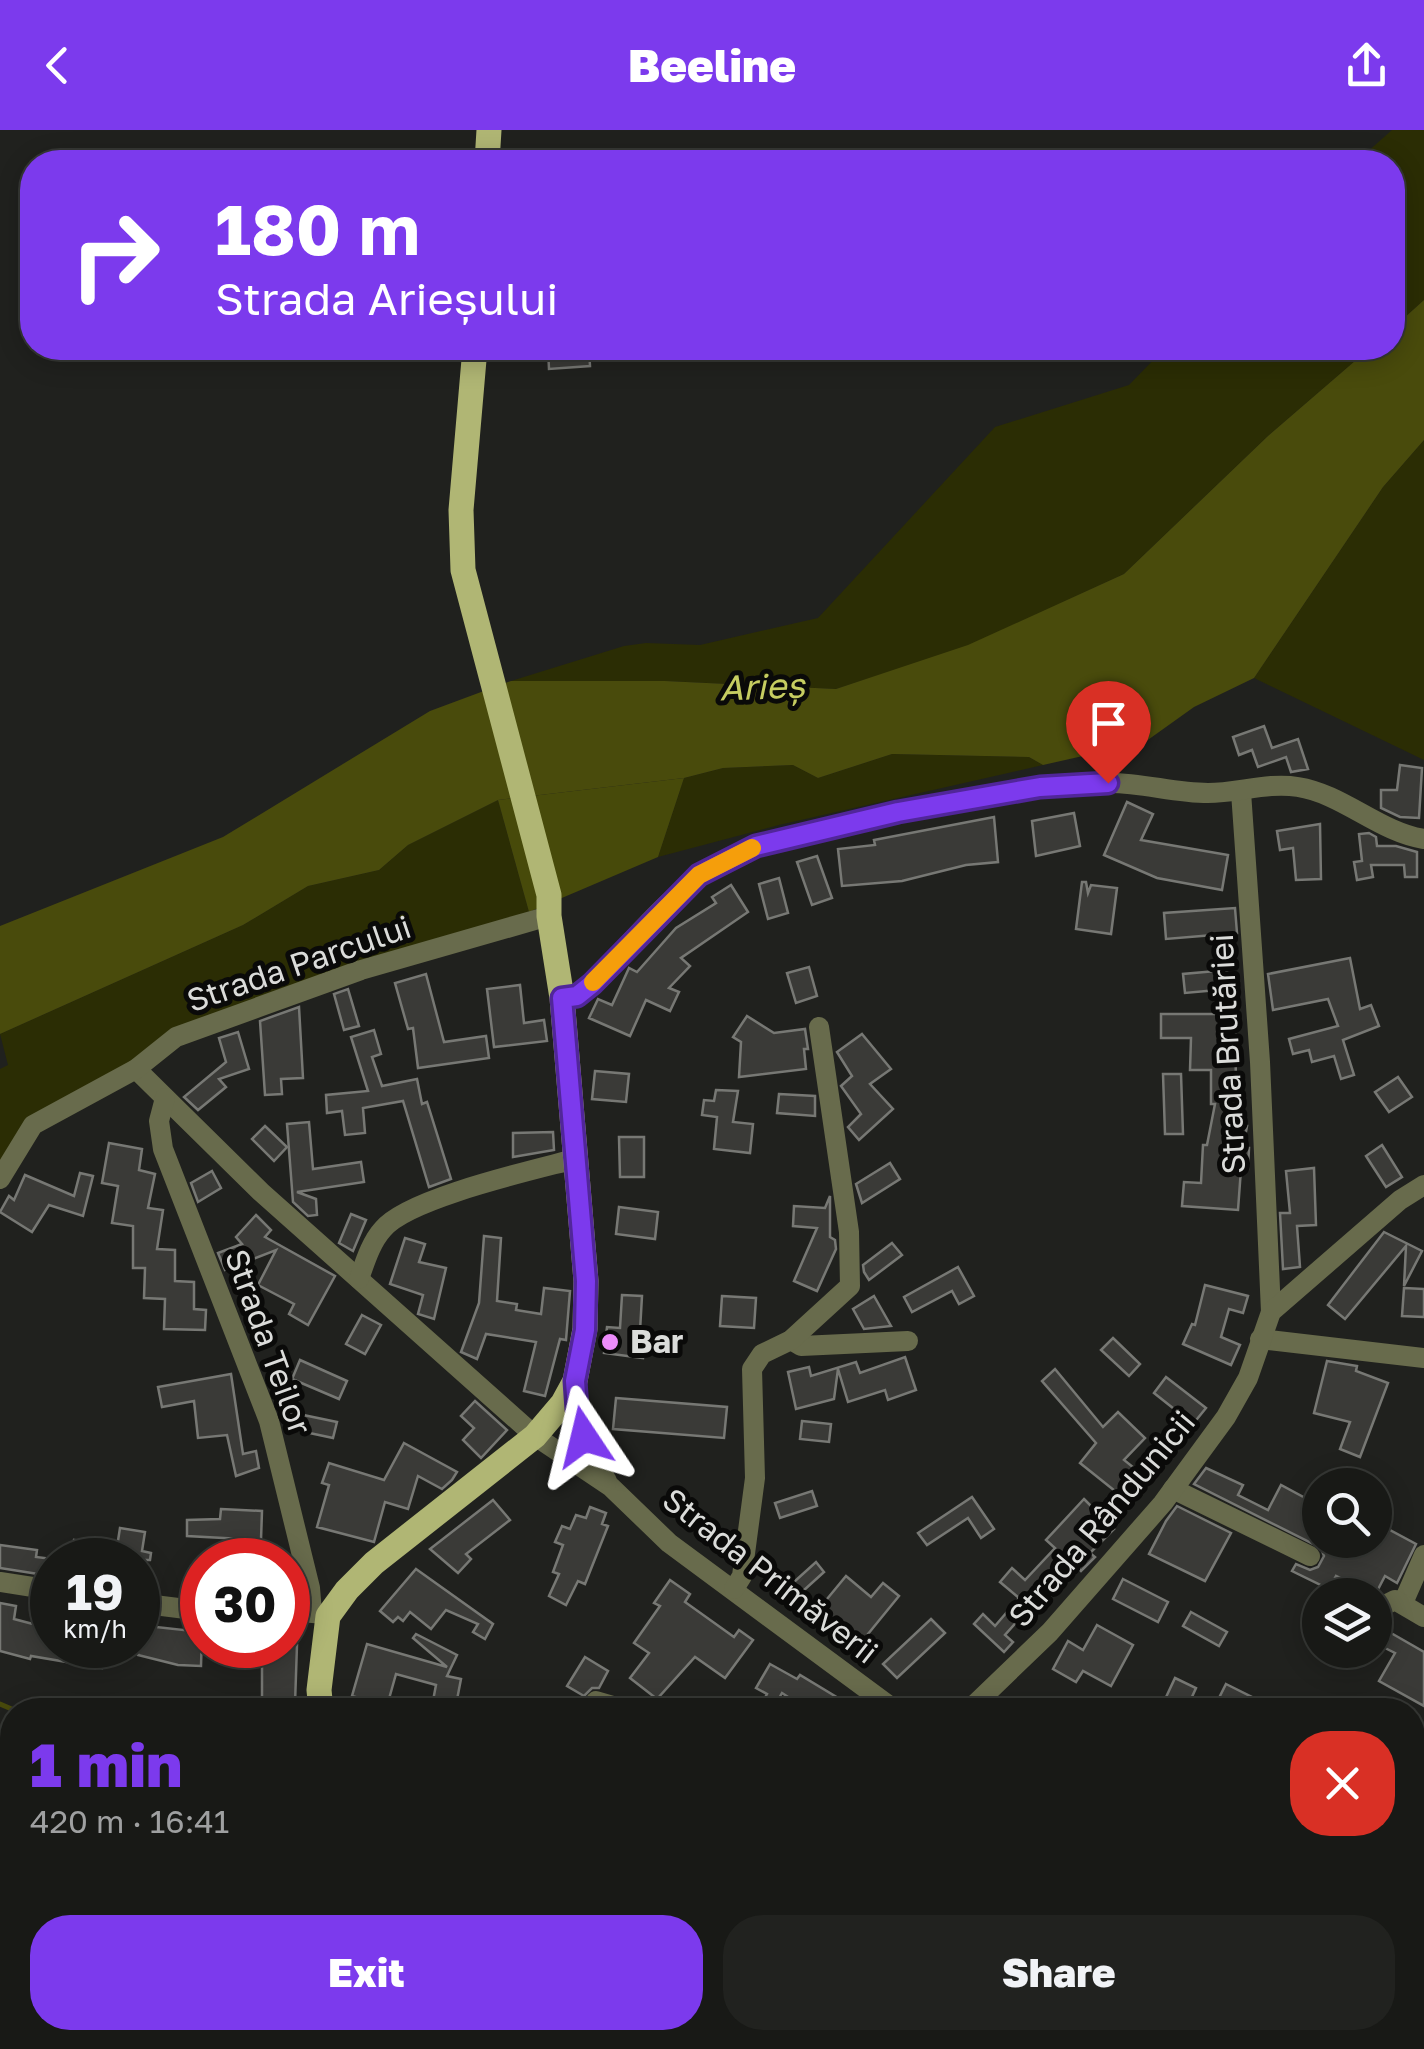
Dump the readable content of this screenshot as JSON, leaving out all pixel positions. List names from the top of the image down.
{
  "streets": {
    "street": [
      "Strada Parcului",
      "Strada Brutăriei",
      "Strada Teilor",
      "Strada Rândunicii",
      "Strada Primăverii"
    ]
  },
  "crossings": [
    ["Strada Brutăriei", "Strada Rândunicii"]
  ],
  "water": ["Arieș"],
  "places": ["Bar"],
  "page": {
    "header": "Beeline",
    "turn": ["180 m", "Strada Arieșului"],
    "speed": "19 km/h",
    "limit": "30",
    "heading": ["1 min", "420 m · 16:41"],
    "buttons": ["Exit", "Share"]
  }
}
